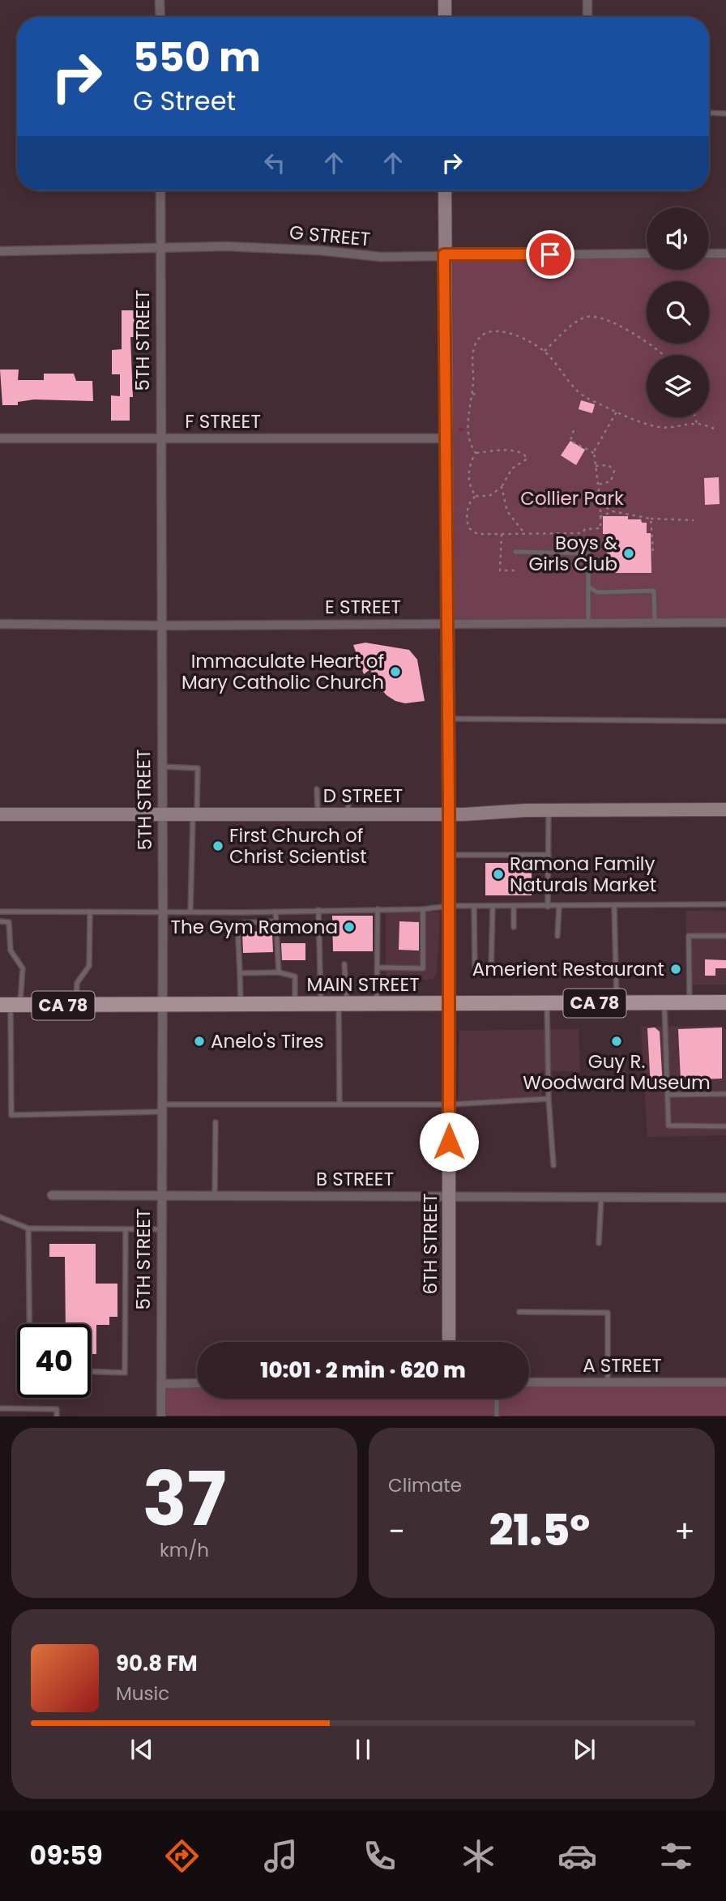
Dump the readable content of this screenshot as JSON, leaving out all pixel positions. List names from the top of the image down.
{
  "streets": {
    "main road": ["MAIN STREET", "CA 78"],
    "street": [
      "G STREET",
      "5TH STREET",
      "F STREET",
      "E STREET",
      "D STREET",
      "B STREET",
      "6TH STREET",
      "A STREET"
    ]
  },
  "crossings": [
    ["G STREET", "5TH STREET"],
    ["G STREET", "6TH STREET"],
    ["5TH STREET", "F STREET"],
    ["5TH STREET", "E STREET"],
    ["5TH STREET", "D STREET"],
    ["5TH STREET", "MAIN STREET"],
    ["5TH STREET", "B STREET"],
    ["F STREET", "6TH STREET"],
    ["E STREET", "6TH STREET"],
    ["D STREET", "6TH STREET"],
    ["MAIN STREET", "6TH STREET"],
    ["B STREET", "6TH STREET"]
  ],
  "parks": ["Collier Park"],
  "places": [
    "Boys & Girls Club",
    "Immaculate Heart of Mary Catholic Church",
    "First Church of Christ Scientist",
    "Ramona Family Naturals Market",
    "The Gym Ramona",
    "Amerient Restaurant",
    "Anelo's Tires",
    "Guy R. Woodward Museum"
  ],
  "page": {
    "turn": ["550 m", "G Street"],
    "limit": "40",
    "trip": "10:01 · 2 min · 620 m",
    "tile": [
      ["37", "km/h"],
      "Climate"
    ],
    "heat": ["−", "21.5°", "+"],
    "song": ["90.8 FM", "Music"],
    "tabs": "09:59"
  }
}
